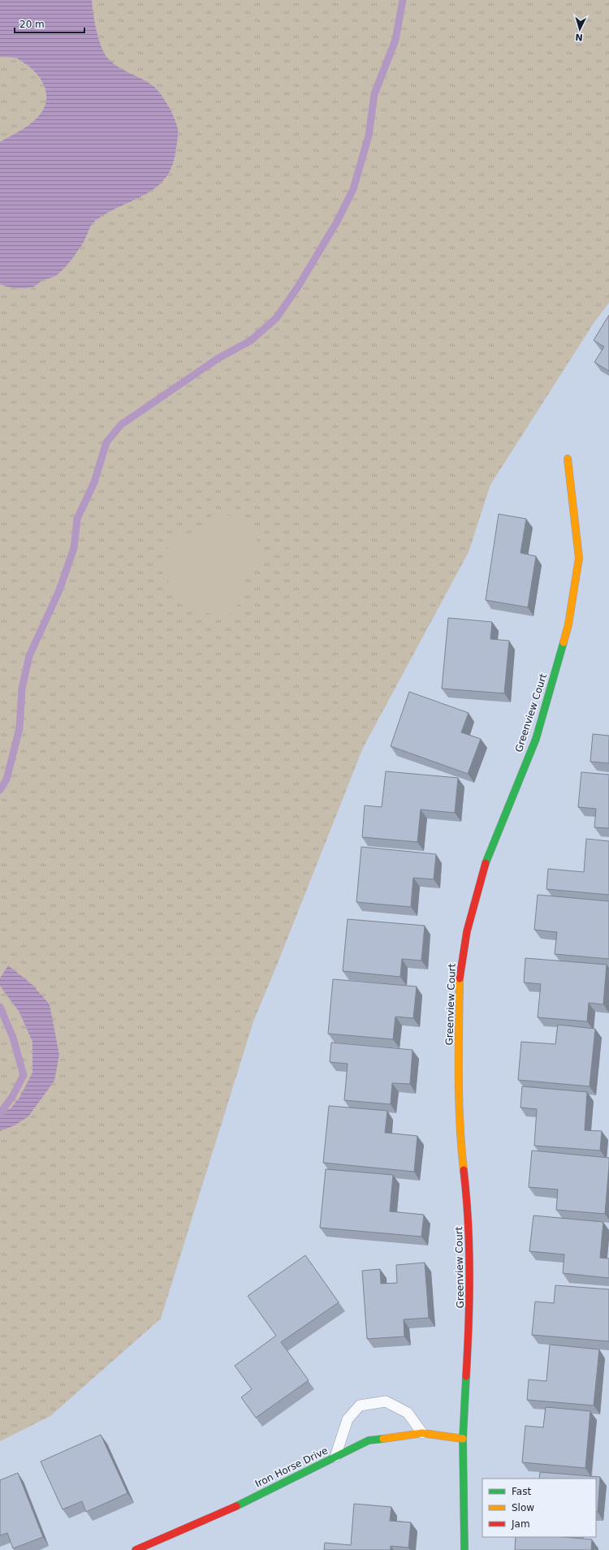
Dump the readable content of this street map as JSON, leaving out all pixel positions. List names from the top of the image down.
{
  "streets": {
    "street": ["Greenview Court", "Iron Horse Drive"]
  },
  "crossings": [
    ["Greenview Court", "Iron Horse Drive"]
  ],
  "legend": ["Fast", "Slow", "Jam"],
  "scale_bar": "20 m",
  "north": "bottom"
}
